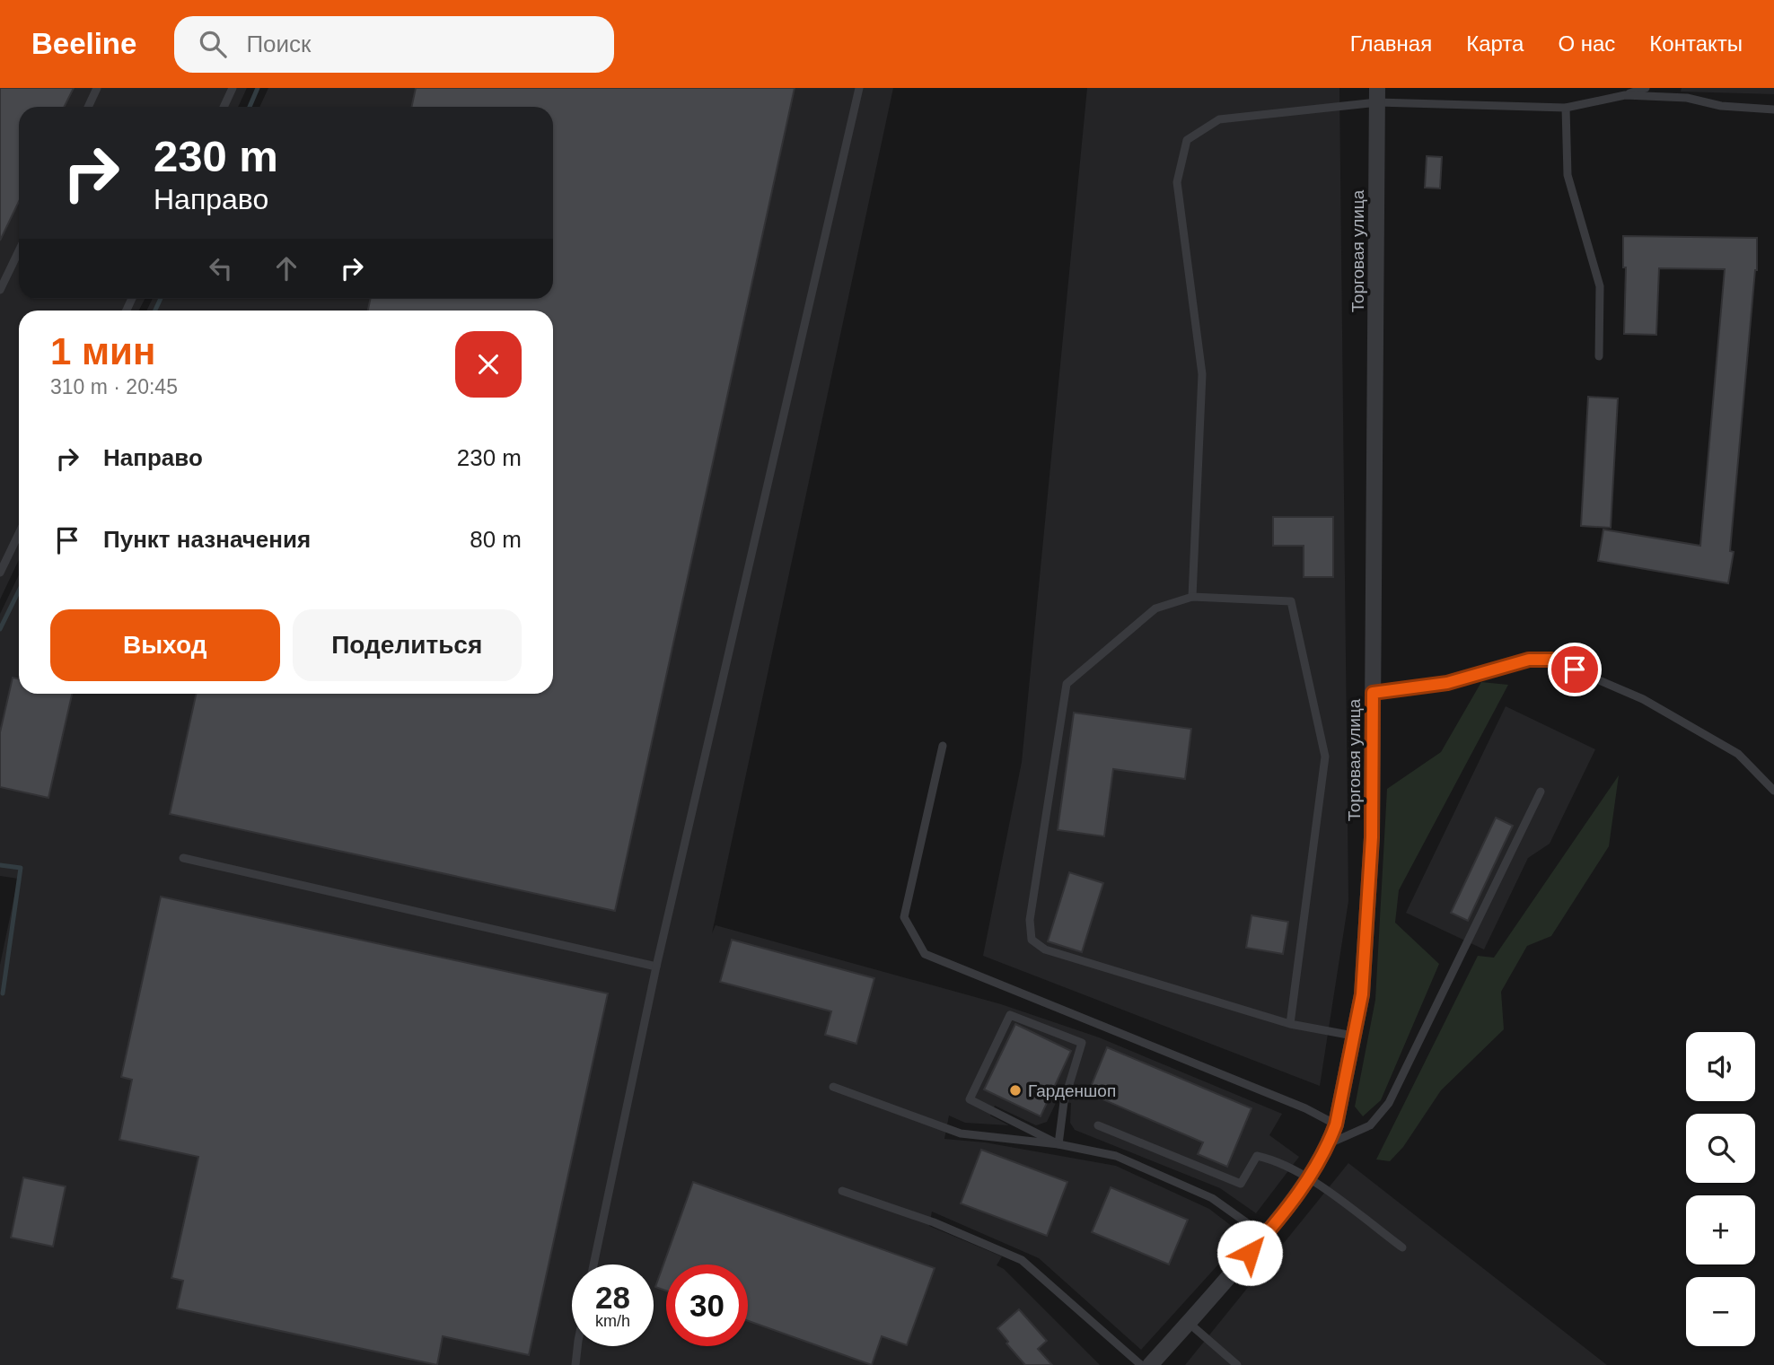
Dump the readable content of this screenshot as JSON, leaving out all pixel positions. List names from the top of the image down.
{
  "streets": {
    "street": ["Торговая улица"]
  },
  "places": ["Гарденшоп"],
  "page": {
    "header": "Beeline",
    "search": "Поиск",
    "nav": [
      "Главная",
      "Карта",
      "О нас",
      "Контакты"
    ],
    "turn": ["230 m", "Направо"],
    "heading": ["1 мин", "310 m · 20:45"],
    "list": [
      {
        "name": "Направо",
        "value": "230 m"
      },
      {
        "name": "Пункт назначения",
        "value": "80 m"
      }
    ],
    "buttons": ["Выход", "Поделиться"],
    "map_buttons": ["+", "−"],
    "speed": "28 km/h",
    "limit": "30"
  }
}
